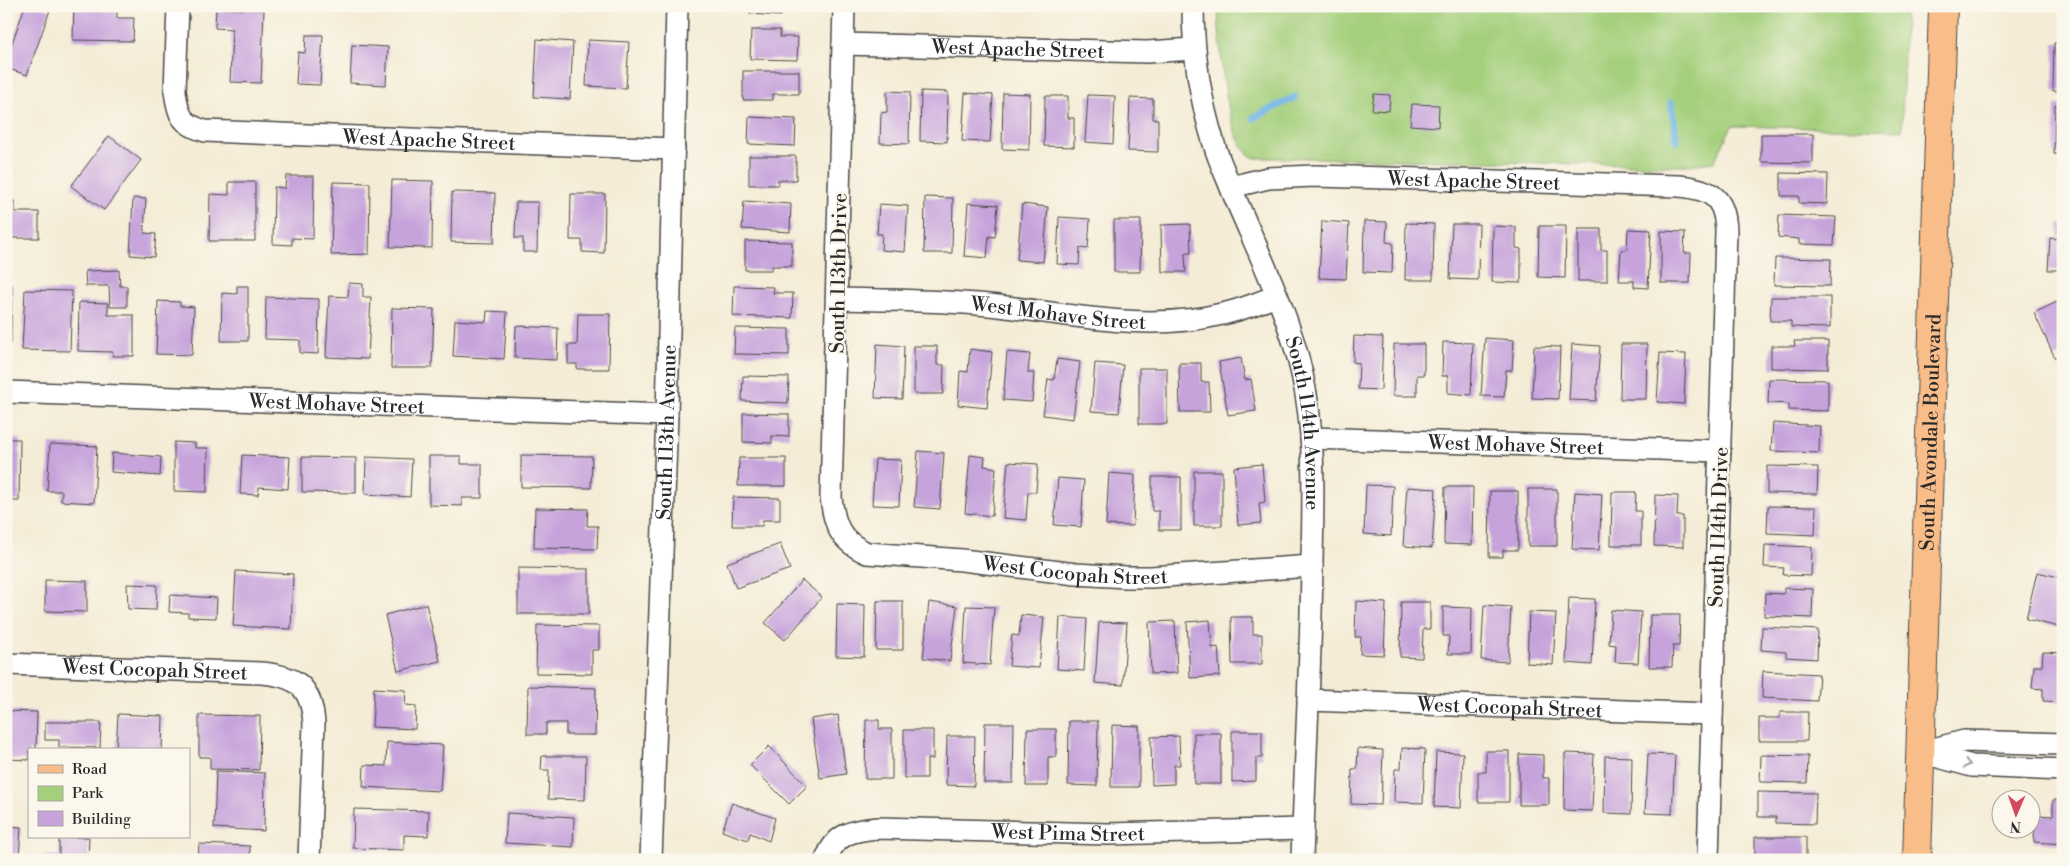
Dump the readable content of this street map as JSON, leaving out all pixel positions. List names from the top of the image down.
{
  "streets": {
    "main road": ["South Avondale Boulevard"],
    "street": [
      "West Apache Street",
      "South 113th Drive",
      "West Mohave Street",
      "South 114th Avenue",
      "South 113th Avenue",
      "South 114th Drive",
      "West Cocopah Street",
      "West Pima Street"
    ]
  },
  "crossings": [
    ["West Apache Street", "South 113th Drive"],
    ["West Apache Street", "South 114th Avenue"],
    ["West Apache Street", "South 113th Avenue"],
    ["West Apache Street", "South 114th Drive"],
    ["South 113th Drive", "West Mohave Street"],
    ["South 113th Drive", "West Cocopah Street"],
    ["West Mohave Street", "South 114th Avenue"],
    ["West Mohave Street", "South 113th Avenue"],
    ["West Mohave Street", "South 114th Drive"],
    ["South 114th Avenue", "West Cocopah Street"],
    ["South 114th Avenue", "West Pima Street"],
    ["South 114th Drive", "West Cocopah Street"]
  ],
  "legend": ["Road", "Park", "Building"],
  "north": "bottom"
}
